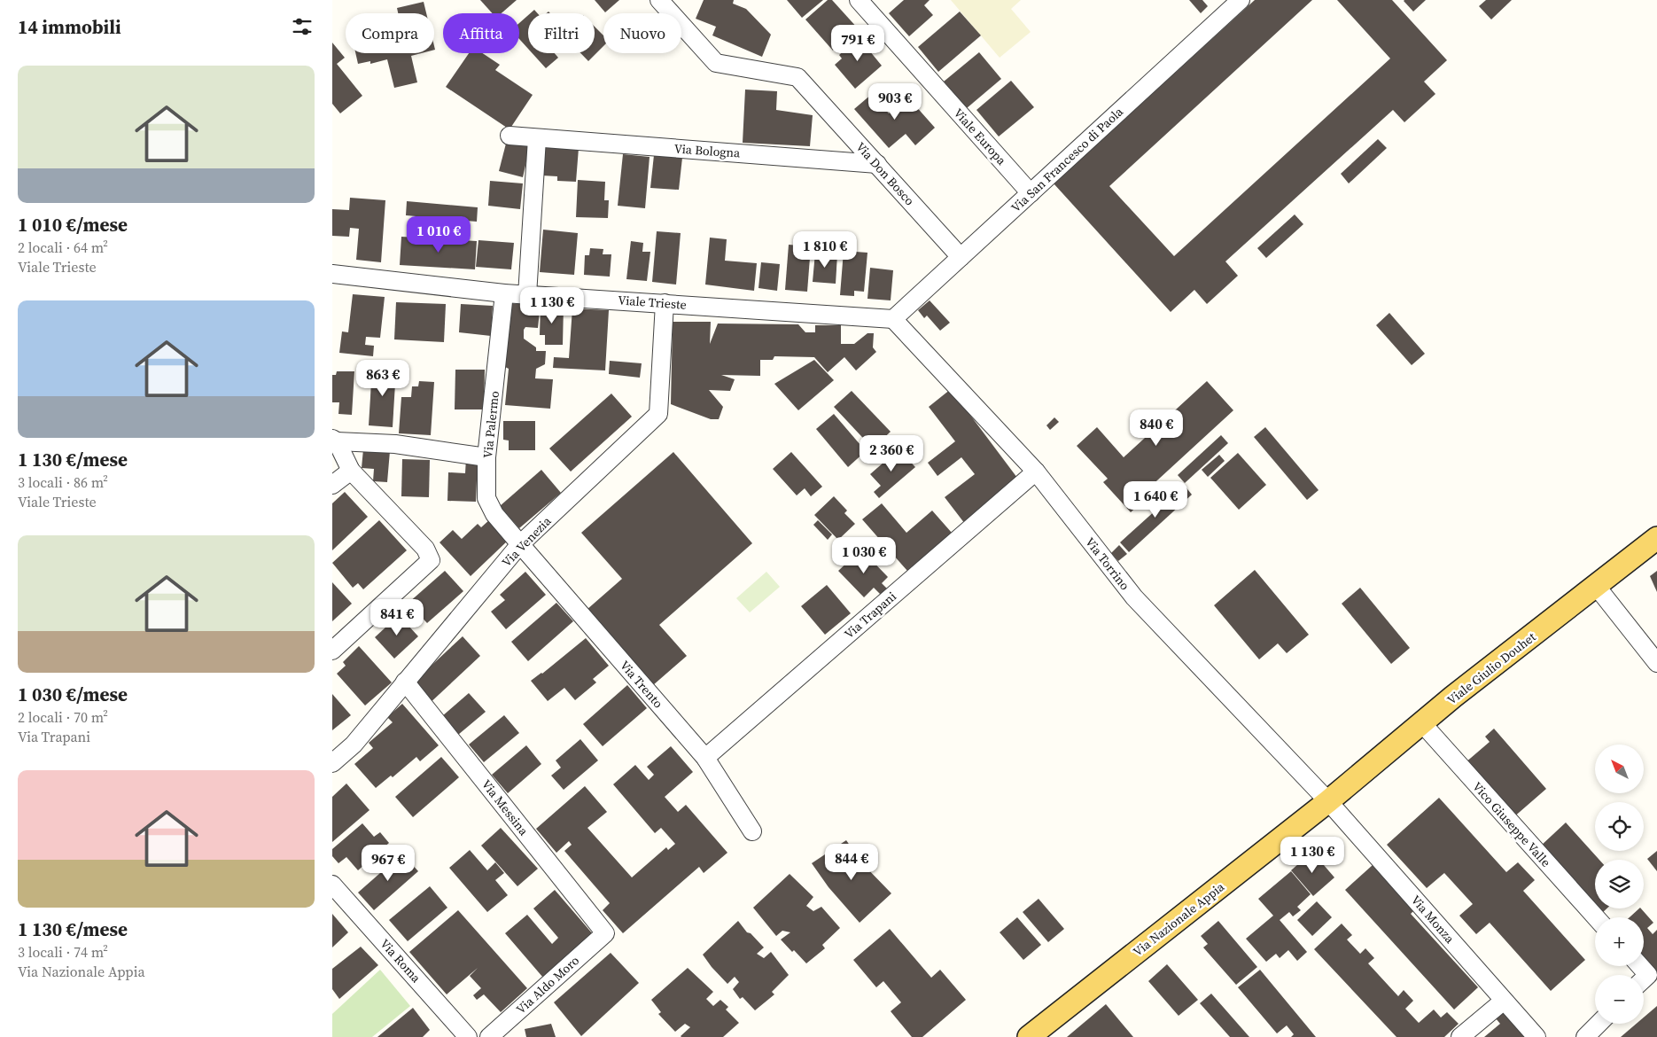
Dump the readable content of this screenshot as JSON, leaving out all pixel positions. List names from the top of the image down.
{
  "streets": {
    "main road": ["Viale Giulio Douhet", "Via Nazionale Appia"],
    "street": [
      "Viale Europa",
      "Via Bologna",
      "Via San Francesco di Paola",
      "Via Don Bosco",
      "Viale Trieste",
      "Via Palermo",
      "Via Venezia",
      "Via Torrino",
      "Via Trapani",
      "Via Trento",
      "Via Messina",
      "Vico Giuseppe Valle",
      "Via Monza",
      "Via Roma",
      "Via Aldo Moro"
    ]
  },
  "crossings": [
    ["Viale Europa", "Via San Francesco di Paola"],
    ["Via Bologna", "Via Don Bosco"],
    ["Via San Francesco di Paola", "Via Don Bosco"],
    ["Via San Francesco di Paola", "Viale Trieste"],
    ["Via San Francesco di Paola", "Via Torrino"],
    ["Viale Trieste", "Via Palermo"],
    ["Viale Trieste", "Via Venezia"],
    ["Viale Trieste", "Via Torrino"],
    ["Via Palermo", "Via Venezia"],
    ["Via Palermo", "Via Trento"],
    ["Via Venezia", "Via Trento"],
    ["Via Venezia", "Via Messina"],
    ["Via Torrino", "Via Trapani"],
    ["Via Torrino", "Viale Giulio Douhet"],
    ["Via Torrino", "Via Nazionale Appia"],
    ["Via Torrino", "Via Monza"],
    ["Via Trapani", "Via Trento"],
    ["Viale Giulio Douhet", "Vico Giuseppe Valle"],
    ["Viale Giulio Douhet", "Via Nazionale Appia"],
    ["Viale Giulio Douhet", "Via Monza"],
    ["Via Messina", "Via Aldo Moro"],
    ["Via Nazionale Appia", "Via Monza"]
  ],
  "north": "top left",
  "page": {
    "heading": "14 immobili",
    "chip": [
      "Compra",
      "Affitta",
      "Filtri",
      "Nuovo"
    ],
    "price": [
      "791 €",
      "903 €",
      "1 010 €",
      "1 810 €",
      "1 130 €",
      "863 €",
      "840 €",
      "2 360 €",
      "1 640 €",
      "1 030 €",
      "841 €",
      "1 130 €",
      "844 €",
      "967 €"
    ],
    "list": [
      {
        "name": "1 010 €/mese",
        "note": "2 locali · 64 m² · Viale Trieste"
      },
      {
        "name": "1 130 €/mese",
        "note": "3 locali · 86 m² · Viale Trieste"
      },
      {
        "name": "1 030 €/mese",
        "note": "2 locali · 70 m² · Via Trapani"
      },
      {
        "name": "1 130 €/mese",
        "note": "3 locali · 74 m² · Via Nazionale Appia"
      }
    ],
    "map_buttons": ["+", "−"]
  }
}
